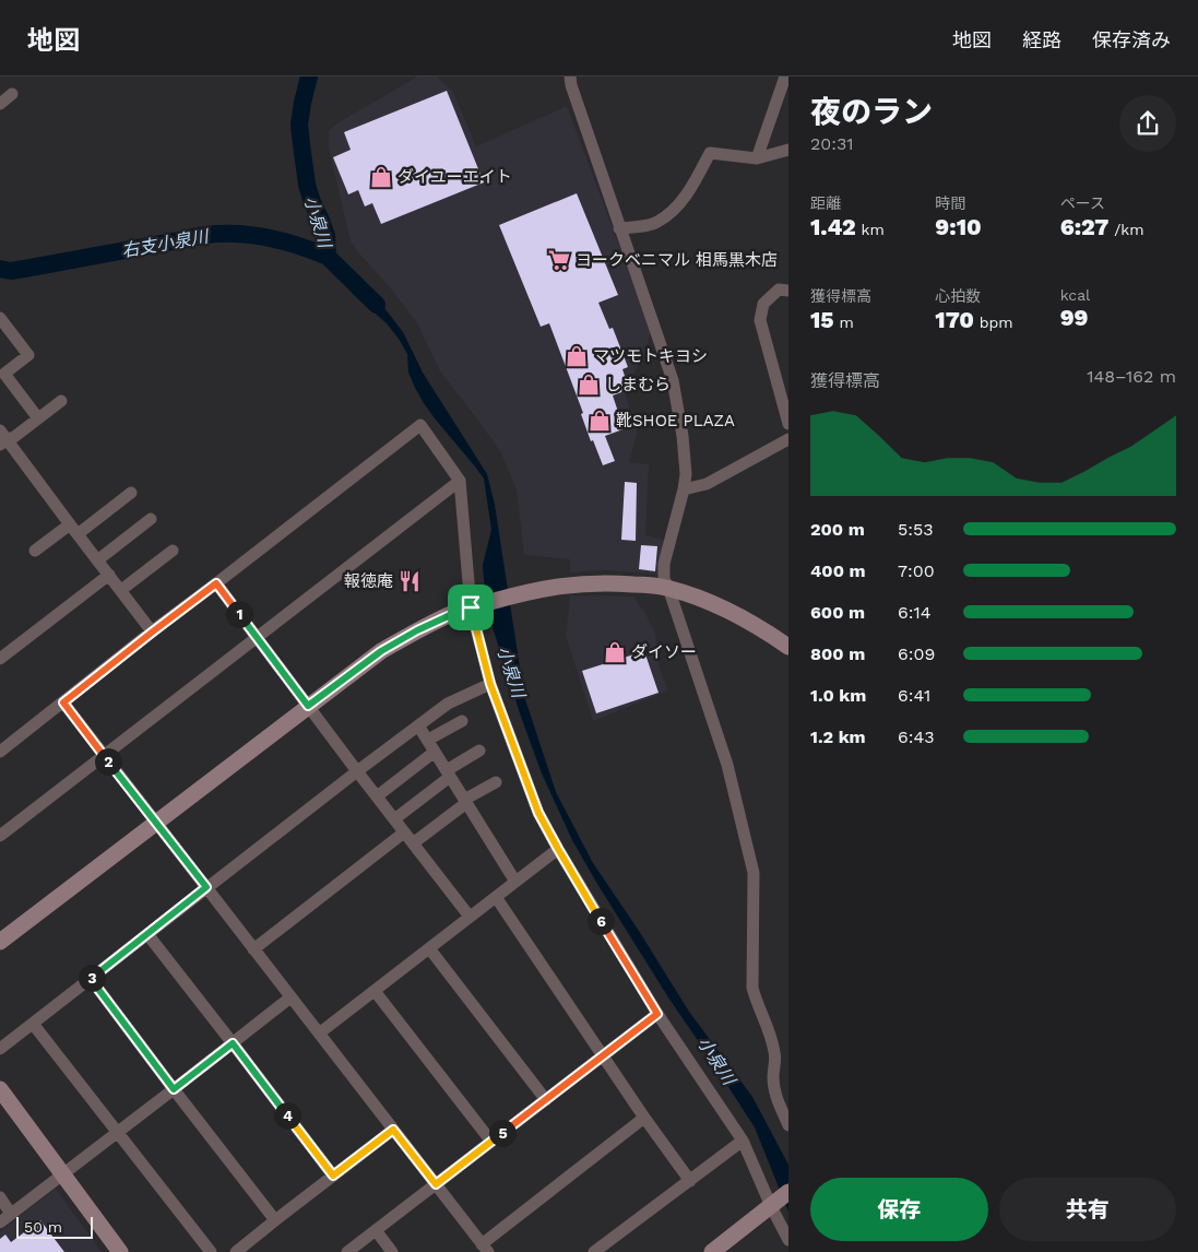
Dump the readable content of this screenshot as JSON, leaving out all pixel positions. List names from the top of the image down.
{
  "water": ["小泉川", "右支小泉川"],
  "places": {
    "shop": [
      "ダイユーエイト",
      "マツモトキヨシ",
      "しまむら",
      "靴SHOE PLAZA",
      "ダイソー"
    ],
    "supermarket": ["ヨークベニマル 相馬黒木店"],
    "restaurant": ["報徳庵"]
  },
  "scale_bar": "50 m",
  "page": {
    "header": "地図",
    "nav": ["地図", "経路", "保存済み"],
    "heading": ["夜のラン", "20:31"],
    "stats": [
      ["距離", "1.42 km"],
      ["時間", "9:10"],
      ["ペース", "6:27 /km"],
      ["獲得標高", "15 m"],
      ["心拍数", "170 bpm"],
      ["kcal", "99"]
    ],
    "chart": ["獲得標高", "148–162 m"],
    "list": [
      {
        "name": "200 m",
        "note": "5:53"
      },
      {
        "name": "400 m",
        "note": "7:00"
      },
      {
        "name": "600 m",
        "note": "6:14"
      },
      {
        "name": "800 m",
        "note": "6:09"
      },
      {
        "name": "1.0 km",
        "note": "6:41"
      },
      {
        "name": "1.2 km",
        "note": "6:43"
      }
    ],
    "pins": [
      "1",
      "2",
      "6",
      "3",
      "4",
      "5"
    ],
    "buttons": ["保存", "共有"],
    "scale": "50 m"
  }
}
